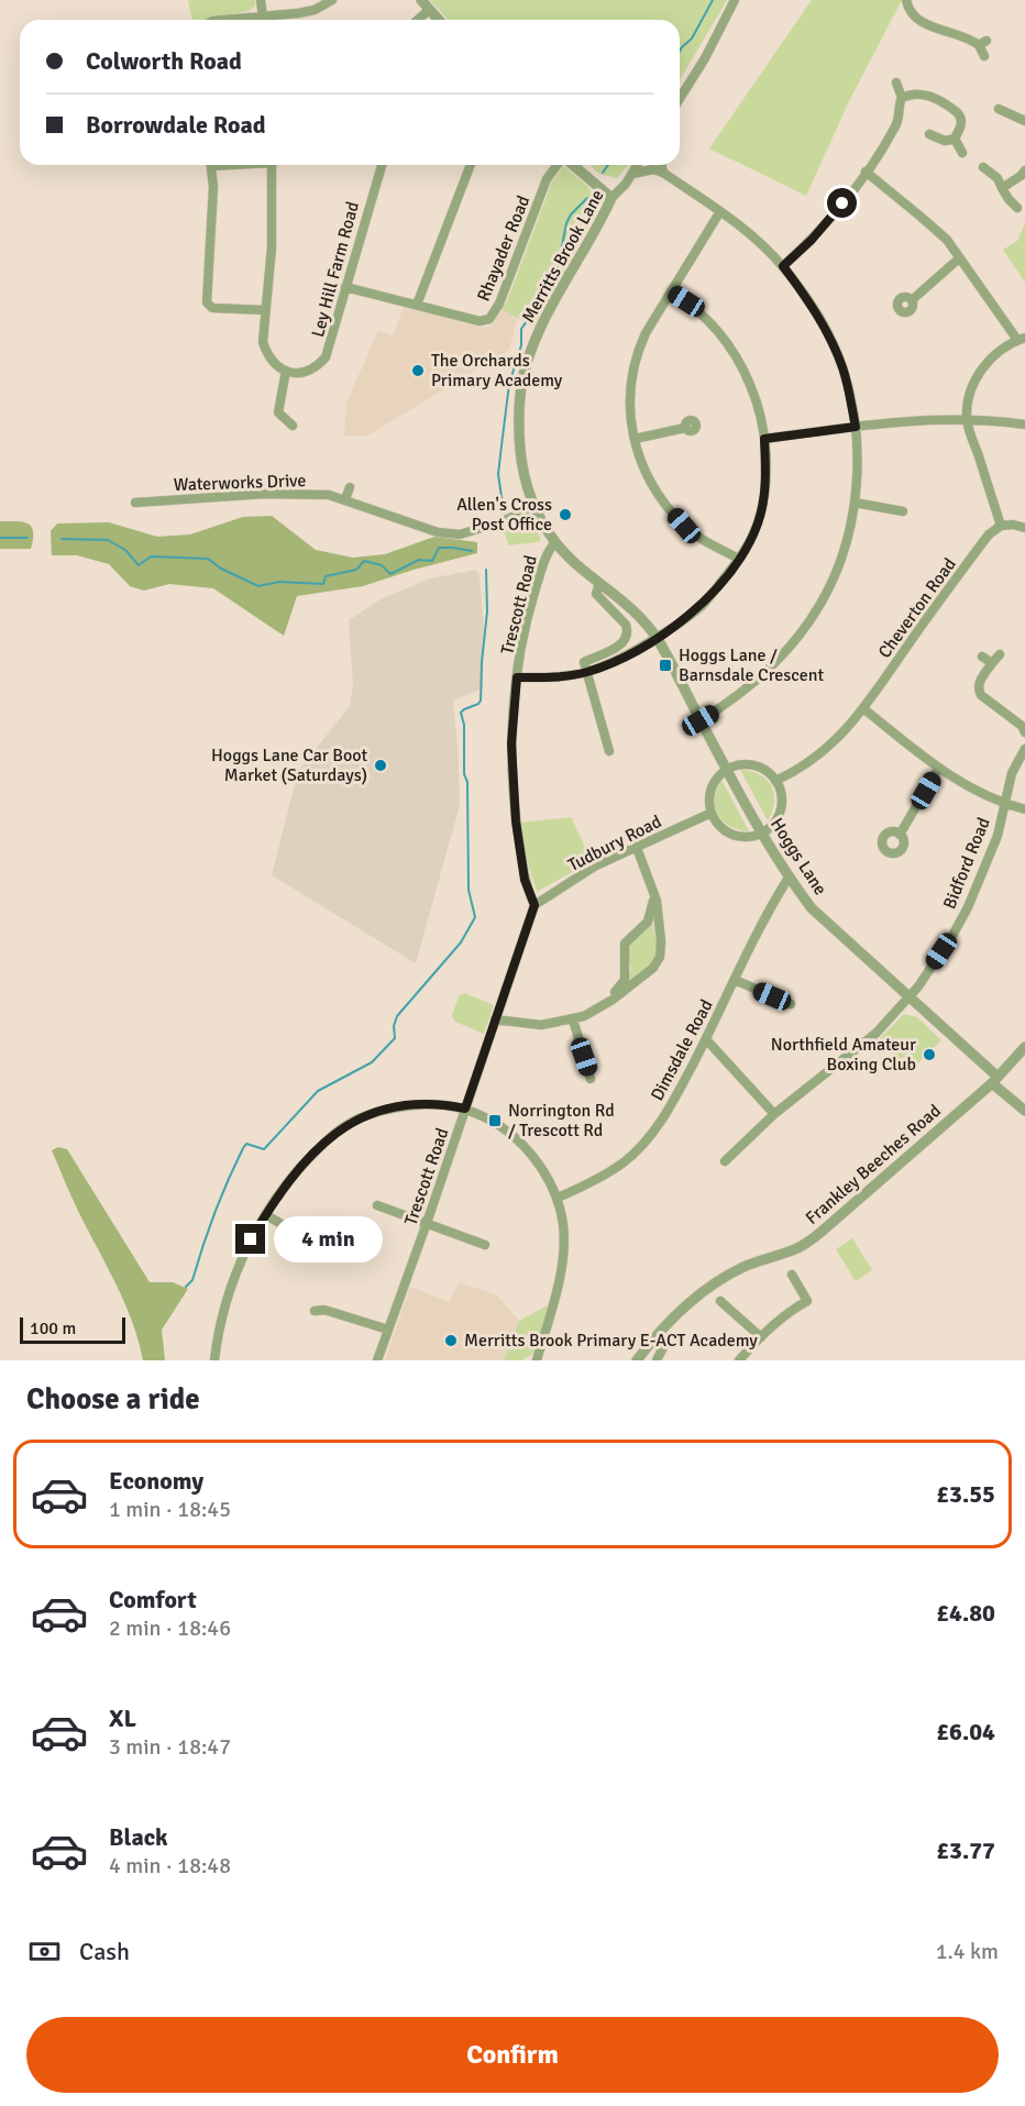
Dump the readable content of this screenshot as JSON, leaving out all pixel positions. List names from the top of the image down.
{
  "streets": {
    "street": [
      "Rhayader Road",
      "Merritts Brook Lane",
      "Ley Hill Farm Road",
      "Waterworks Drive",
      "Trescott Road",
      "Cheverton Road",
      "Tudbury Road",
      "Hoggs Lane",
      "Bidford Road",
      "Dimsdale Road",
      "Frankley Beeches Road"
    ]
  },
  "crossings": [
    ["Merritts Brook Lane", "Waterworks Drive"],
    ["Merritts Brook Lane", "Trescott Road"],
    ["Merritts Brook Lane", "Hoggs Lane"],
    ["Trescott Road", "Tudbury Road"],
    ["Hoggs Lane", "Bidford Road"],
    ["Hoggs Lane", "Dimsdale Road"],
    ["Hoggs Lane", "Frankley Beeches Road"]
  ],
  "places": {
    "other": [
      "The Orchards Primary Academy",
      "Allen's Cross Post Office",
      "Hoggs Lane Car Boot Market (Saturdays)",
      "Northfield Amateur Boxing Club",
      "Merritts Brook Primary E-ACT Academy"
    ],
    "transit": ["Hoggs Lane / Barnsdale Crescent", "Norrington Rd / Trescott Rd"]
  },
  "scale_bar": "100 m",
  "page": {
    "banner": ["Colworth Road", "Borrowdale Road"],
    "bubble": "4 min",
    "scale": "100 m",
    "heading": "Choose a ride",
    "list": [
      {
        "name": "Economy",
        "note": "1 min · 18:45",
        "value": "£3.55"
      },
      {
        "name": "Comfort",
        "note": "2 min · 18:46",
        "value": "£4.80"
      },
      {
        "name": "XL",
        "note": "3 min · 18:47",
        "value": "£6.04"
      },
      {
        "name": "Black",
        "note": "4 min · 18:48",
        "value": "£3.77"
      }
    ],
    "pay": ["Cash", "1.4 km"],
    "buttons": "Confirm"
  }
}
